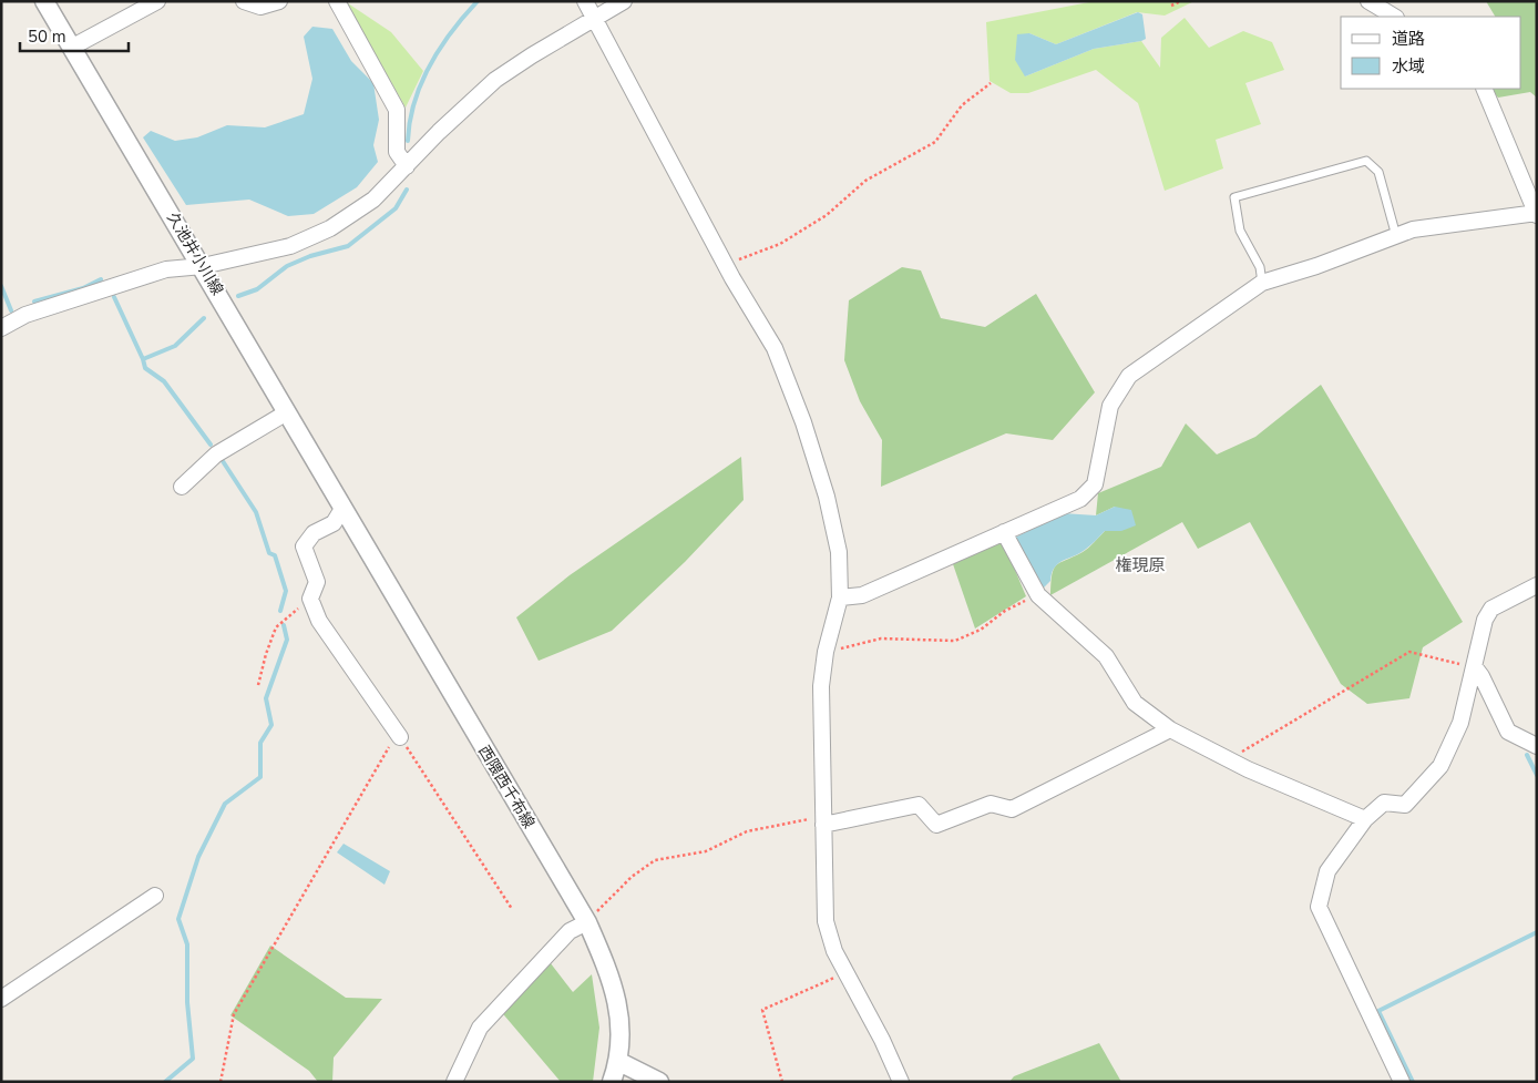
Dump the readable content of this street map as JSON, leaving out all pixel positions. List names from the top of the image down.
{
  "streets": {
    "street": ["久池井小川線", "西隈西千布線"]
  },
  "crossings": [
    ["久池井小川線", "西隈西千布線"]
  ],
  "districts": ["権現原"],
  "legend": ["道路", "水域"],
  "scale_bar": "50 m"
}
